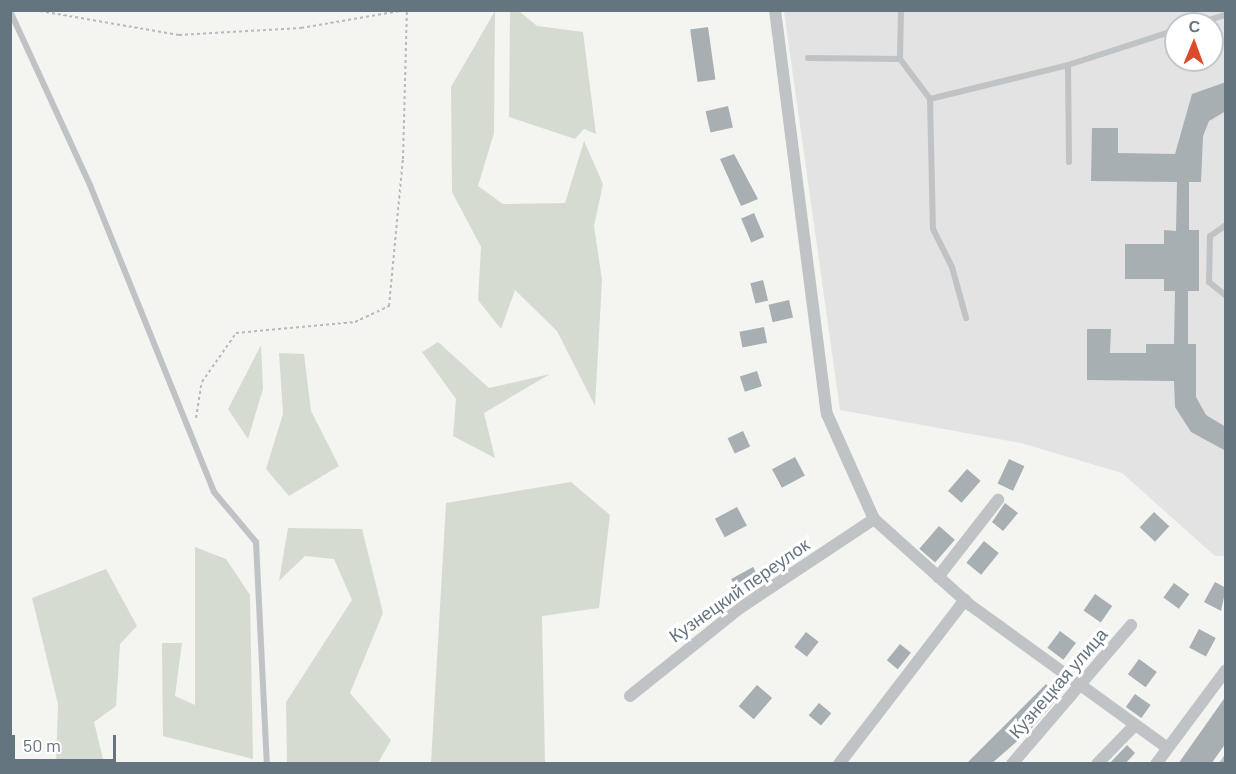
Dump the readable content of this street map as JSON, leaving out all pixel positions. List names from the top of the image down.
{
  "streets": {
    "street": ["Кузнецкий переулок", "Кузнецкая улица"]
  },
  "scale_bar": "50 m",
  "north": "top"
}
